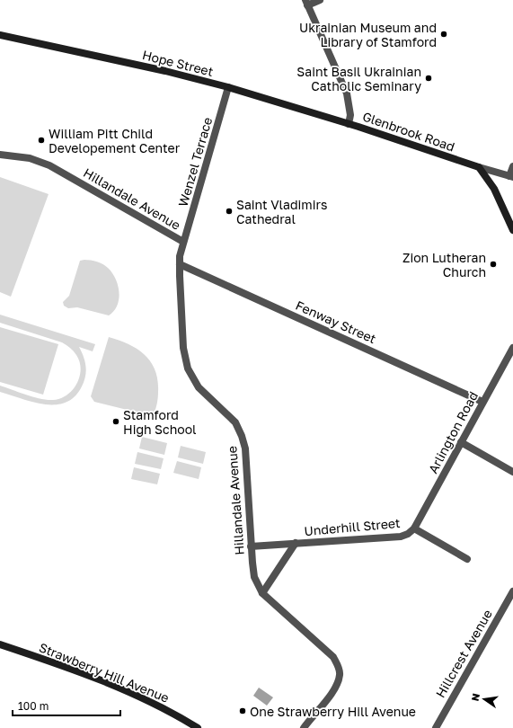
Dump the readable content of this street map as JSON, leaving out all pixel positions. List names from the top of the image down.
{
  "streets": {
    "main road": ["Hope Street", "Glenbrook Road", "Strawberry Hill Avenue"],
    "street": [
      "Wenzel Terrace",
      "Hillandale Avenue",
      "Fenway Street",
      "Arlington Road",
      "Underhill Street",
      "Hillcrest Avenue"
    ]
  },
  "crossings": [
    ["Hope Street", "Glenbrook Road"],
    ["Hope Street", "Wenzel Terrace"],
    ["Wenzel Terrace", "Hillandale Avenue"],
    ["Hillandale Avenue", "Fenway Street"],
    ["Hillandale Avenue", "Underhill Street"],
    ["Fenway Street", "Arlington Road"],
    ["Arlington Road", "Underhill Street"]
  ],
  "places": [
    "Ukrainian Museum and Library of Stamford",
    "Saint Basil Ukrainian Catholic Seminary",
    "William Pitt Child Developement Center",
    "Saint Vladimirs Cathedral",
    "Zion Lutheran Church",
    "Stamford High School",
    "One Strawberry Hill Avenue"
  ],
  "scale_bar": "100 m",
  "north": "left"
}
